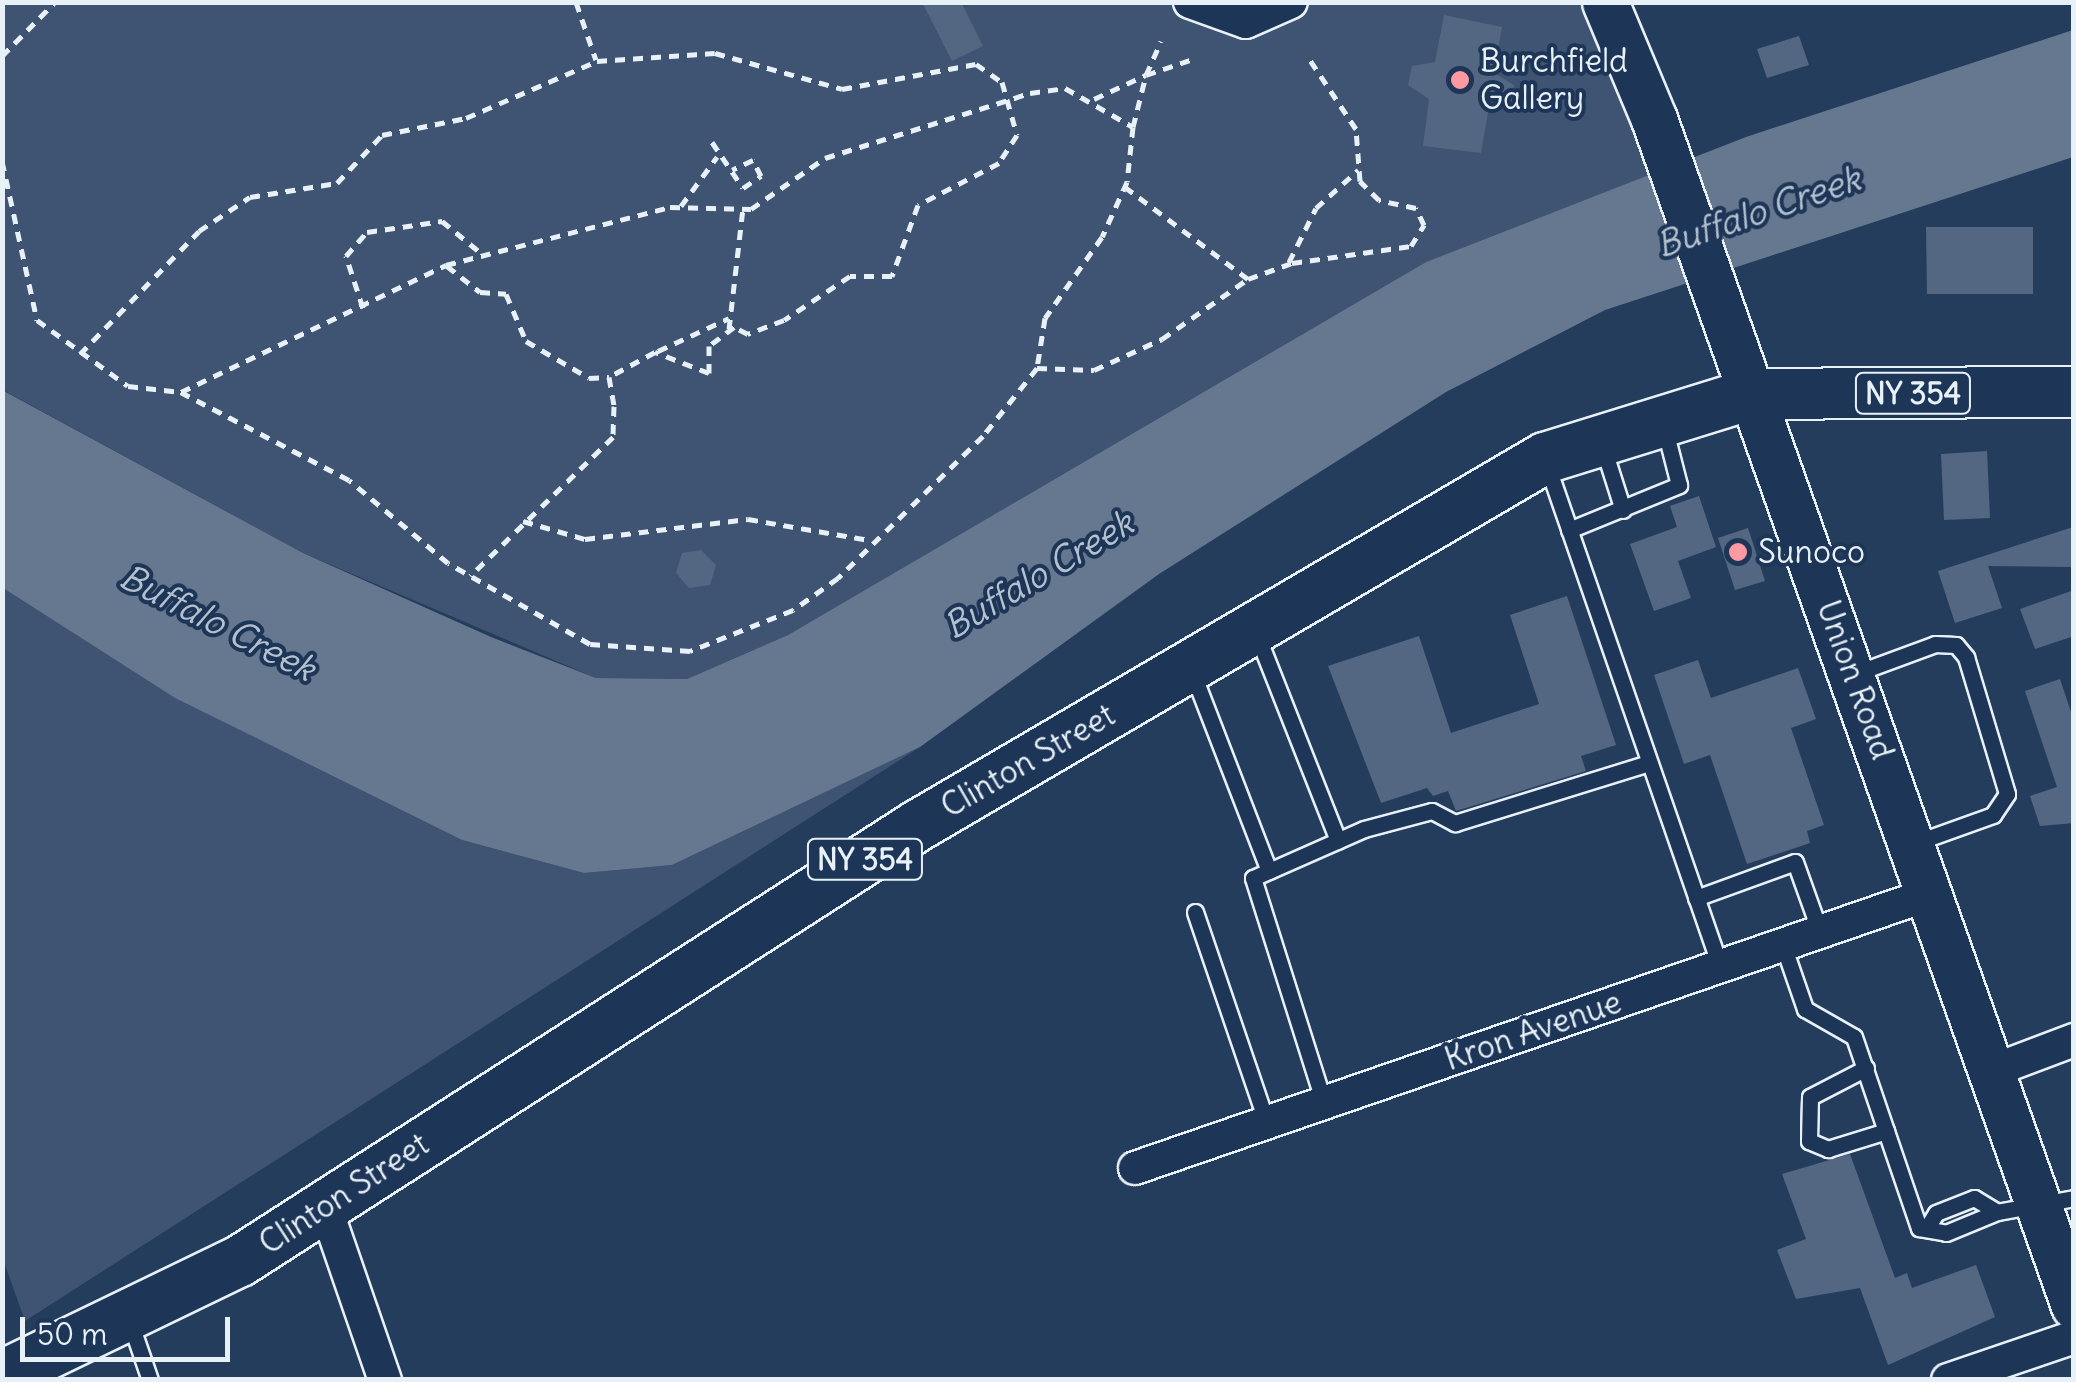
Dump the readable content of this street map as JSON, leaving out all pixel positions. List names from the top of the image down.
{
  "streets": {
    "main road": ["NY 354", "Union Road", "Clinton Street"],
    "street": ["Kron Avenue"]
  },
  "crossings": [
    ["Union Road", "Clinton Street"],
    ["Union Road", "Kron Avenue"]
  ],
  "water": ["Buffalo Creek"],
  "places": ["Burchfield Gallery", "Sunoco"],
  "scale_bar": "50 m"
}
